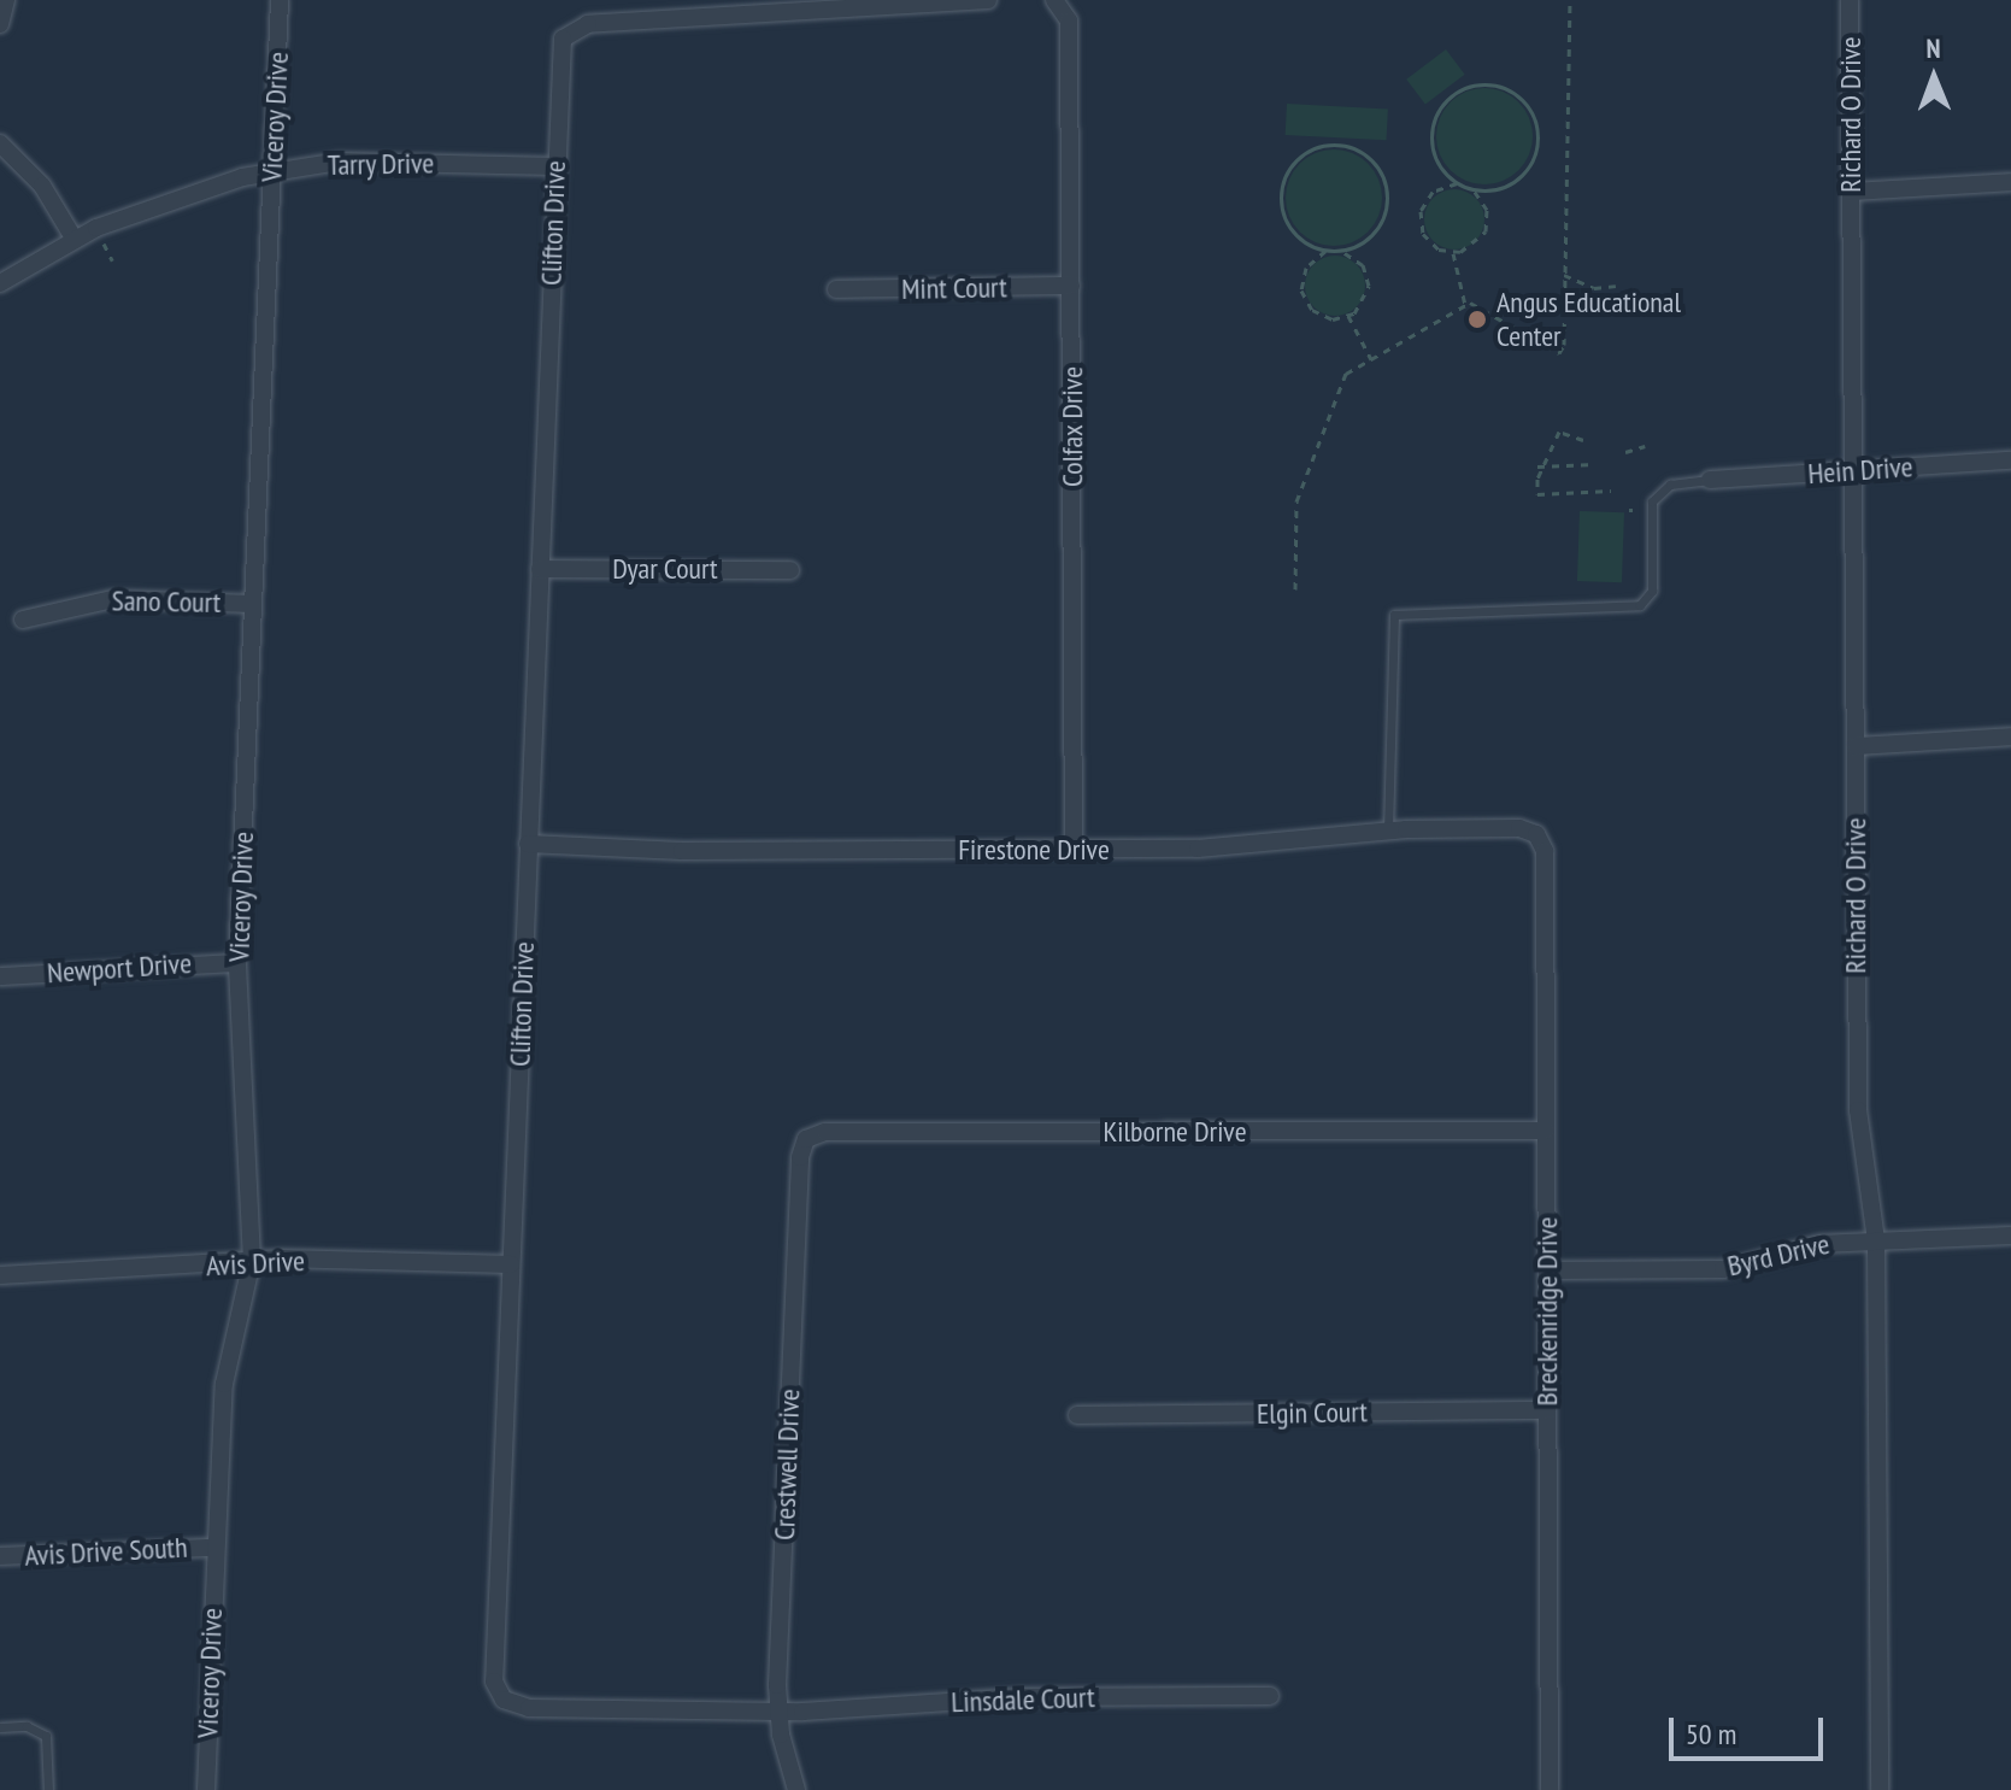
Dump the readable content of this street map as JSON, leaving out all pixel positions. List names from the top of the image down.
{
  "streets": {
    "street": [
      "Richard O Drive",
      "Viceroy Drive",
      "Tarry Drive",
      "Clifton Drive",
      "Mint Court",
      "Colfax Drive",
      "Hein Drive",
      "Dyar Court",
      "Sano Court",
      "Firestone Drive",
      "Newport Drive",
      "Kilborne Drive",
      "Byrd Drive",
      "Avis Drive",
      "Breckenridge Drive",
      "Elgin Court",
      "Crestwell Drive",
      "Avis Drive South",
      "Linsdale Court"
    ]
  },
  "crossings": [
    ["Richard O Drive", "Hein Drive"],
    ["Richard O Drive", "Byrd Drive"],
    ["Viceroy Drive", "Tarry Drive"],
    ["Viceroy Drive", "Sano Court"],
    ["Viceroy Drive", "Newport Drive"],
    ["Viceroy Drive", "Avis Drive"],
    ["Viceroy Drive", "Avis Drive South"],
    ["Tarry Drive", "Clifton Drive"],
    ["Clifton Drive", "Dyar Court"],
    ["Clifton Drive", "Firestone Drive"],
    ["Clifton Drive", "Avis Drive"],
    ["Clifton Drive", "Crestwell Drive"],
    ["Clifton Drive", "Linsdale Court"],
    ["Mint Court", "Colfax Drive"],
    ["Colfax Drive", "Firestone Drive"],
    ["Firestone Drive", "Breckenridge Drive"],
    ["Kilborne Drive", "Breckenridge Drive"],
    ["Kilborne Drive", "Crestwell Drive"],
    ["Byrd Drive", "Breckenridge Drive"],
    ["Breckenridge Drive", "Elgin Court"],
    ["Crestwell Drive", "Linsdale Court"]
  ],
  "places": ["Angus Educational Center"],
  "scale_bar": "50 m",
  "north": "top"
}
